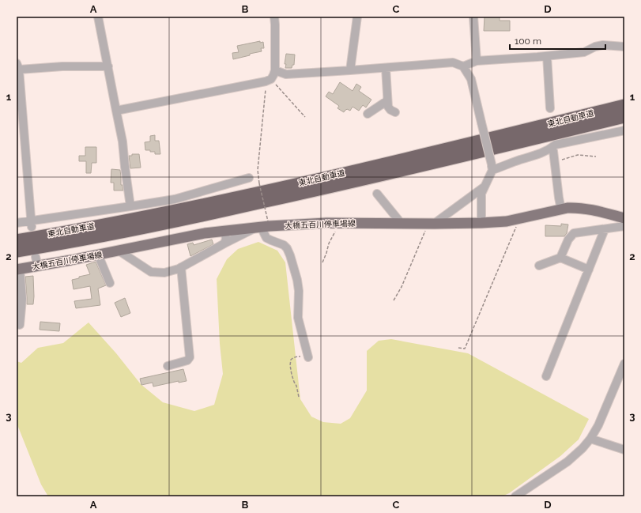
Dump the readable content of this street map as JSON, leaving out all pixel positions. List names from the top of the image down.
{
  "streets": {
    "highway": ["東北自動車道"],
    "main road": ["大橋五百川停車場線"]
  },
  "scale_bar": "100 m",
  "grid": {
    "columns": [
      "A",
      "B",
      "C",
      "D"
    ],
    "rows": ["1", "2", "3"]
  }
}
